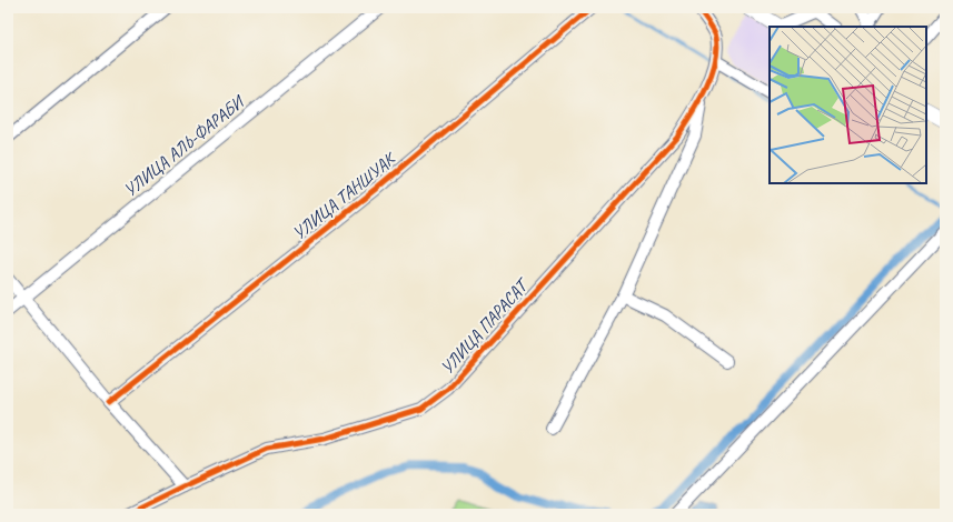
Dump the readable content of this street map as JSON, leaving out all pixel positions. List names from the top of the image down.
{
  "streets": {
    "street": ["УЛИЦА АЛЬ-ФАРАБИ", "УЛИЦА ТАНШУАК", "УЛИЦА ПАРАСАТ"]
  }
}
